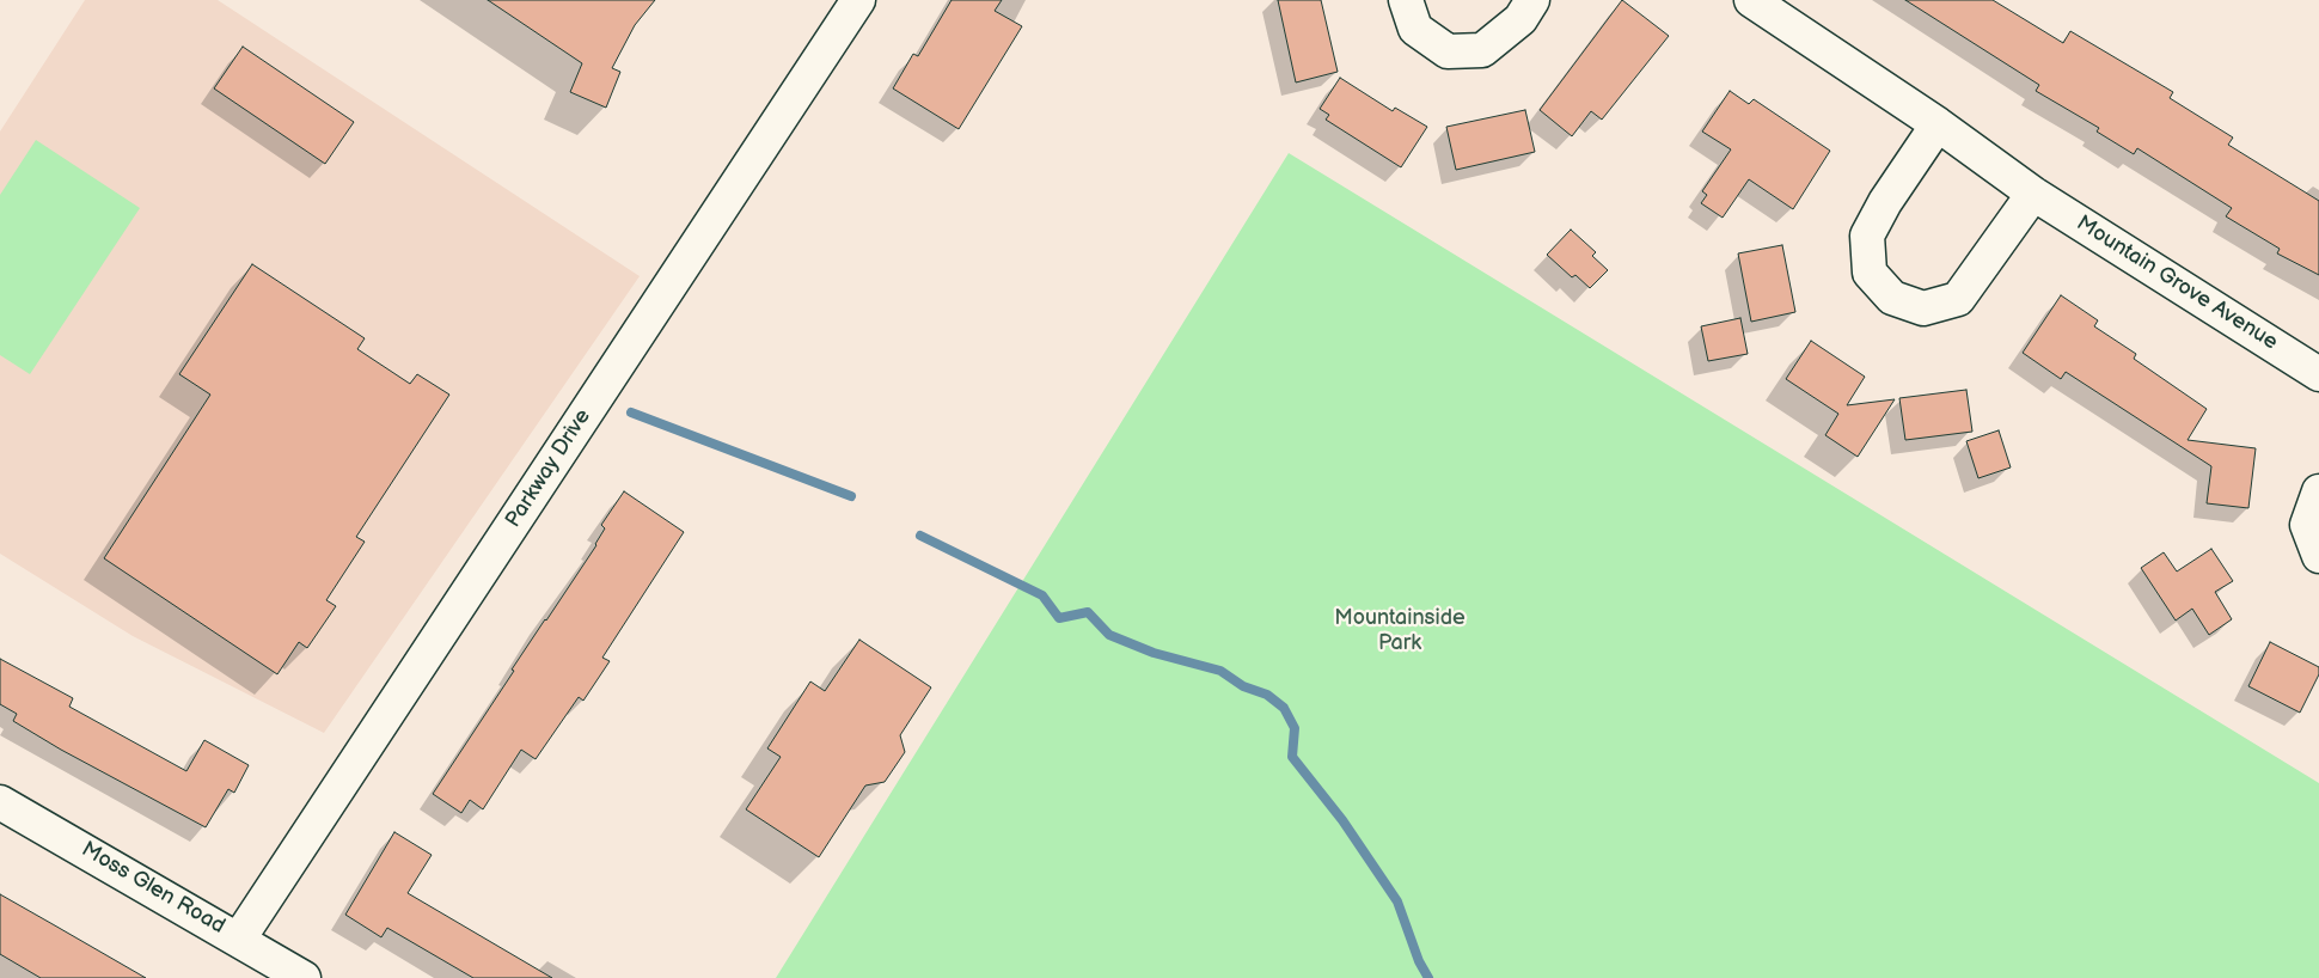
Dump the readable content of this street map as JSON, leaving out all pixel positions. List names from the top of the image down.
{
  "streets": {
    "street": ["Mountain Grove Avenue", "Parkway Drive", "Moss Glen Road"]
  },
  "crossings": [
    ["Parkway Drive", "Moss Glen Road"]
  ],
  "parks": ["Mountainside Park"]
}
